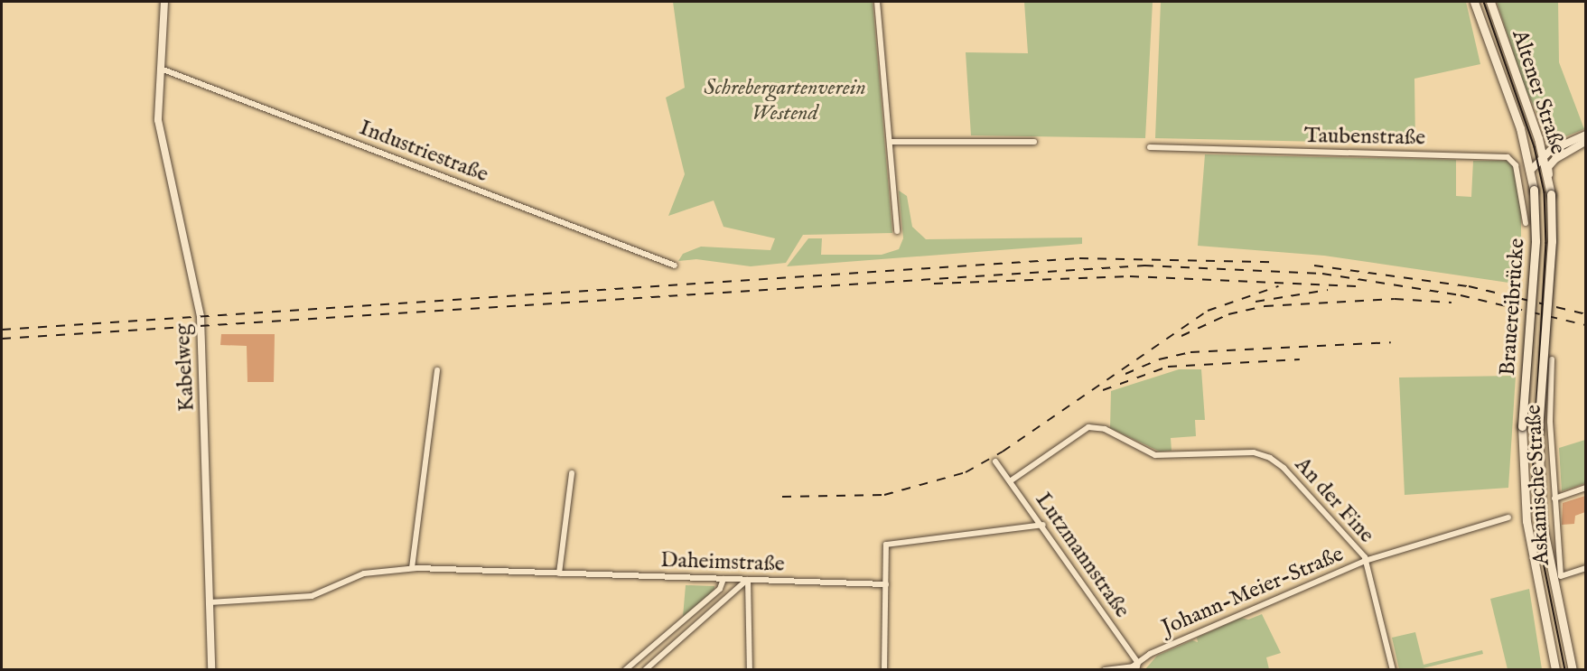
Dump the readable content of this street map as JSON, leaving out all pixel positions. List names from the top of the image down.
{
  "streets": {
    "main road": ["Altener Straße", "Brauereibrücke", "Askanische Straße"],
    "street": [
      "Taubenstraße",
      "Industriestraße",
      "Kabelweg",
      "An der Fine",
      "Lutzmannstraße",
      "Daheimstraße",
      "Johann-Meier-Straße"
    ]
  },
  "crossings": [
    ["Altener Straße", "Brauereibrücke"],
    ["Industriestraße", "Kabelweg"],
    ["Brauereibrücke", "Askanische Straße"],
    ["Kabelweg", "Daheimstraße"],
    ["An der Fine", "Lutzmannstraße"],
    ["An der Fine", "Johann-Meier-Straße"],
    ["Lutzmannstraße", "Johann-Meier-Straße"]
  ],
  "parks": ["Schrebergartenverein Westend"]
}
